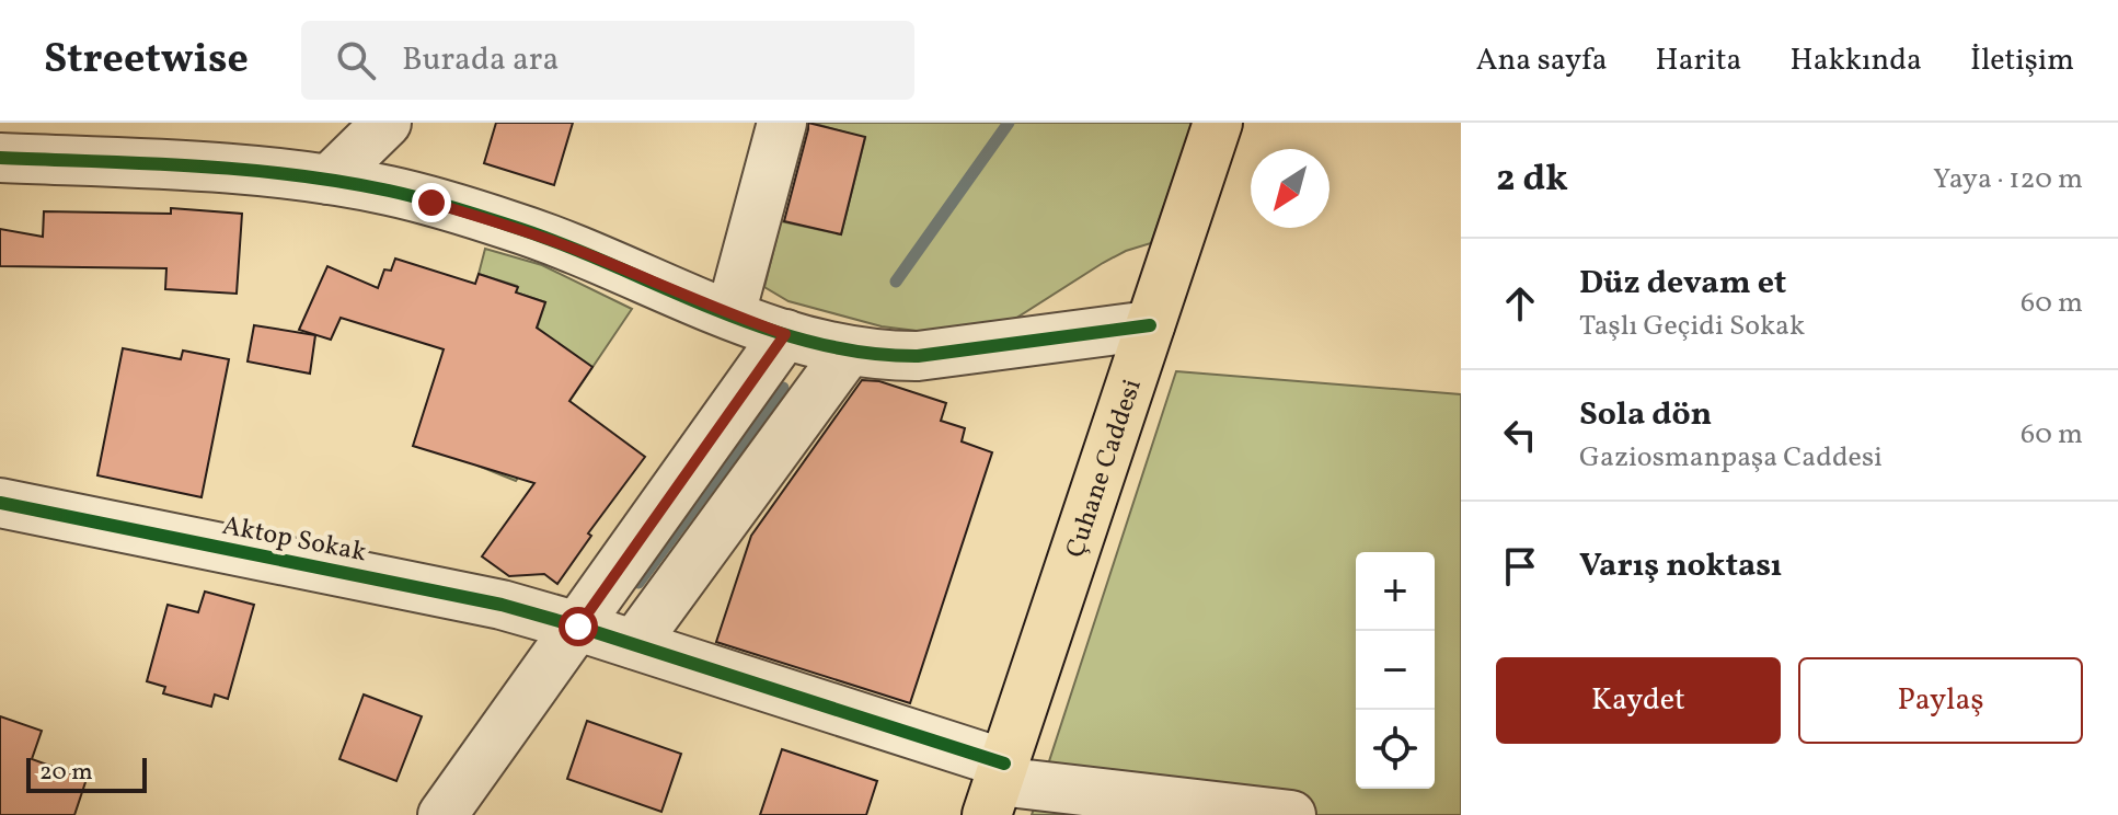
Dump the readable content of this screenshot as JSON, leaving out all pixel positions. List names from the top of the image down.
{
  "streets": {
    "main road": ["Çuhane Caddesi"],
    "street": ["Aktop Sokak"]
  },
  "crossings": [
    ["Çuhane Caddesi", "Aktop Sokak"]
  ],
  "scale_bar": "20 m",
  "north": "bottom left",
  "page": {
    "header": "Streetwise",
    "search": "Burada ara",
    "nav": [
      "Ana sayfa",
      "Harita",
      "Hakkında",
      "İletişim"
    ],
    "heading": ["2 dk", "Yaya · 120 m"],
    "list": [
      ["Düz devam et", "Taşlı Geçidi Sokak", "60 m"],
      ["Sola dön", "Gaziosmanpaşa Caddesi", "60 m"],
      "Varış noktası"
    ],
    "map_buttons": ["+", "−"],
    "buttons": ["Kaydet", "Paylaş"],
    "scale": "20 m"
  }
}
